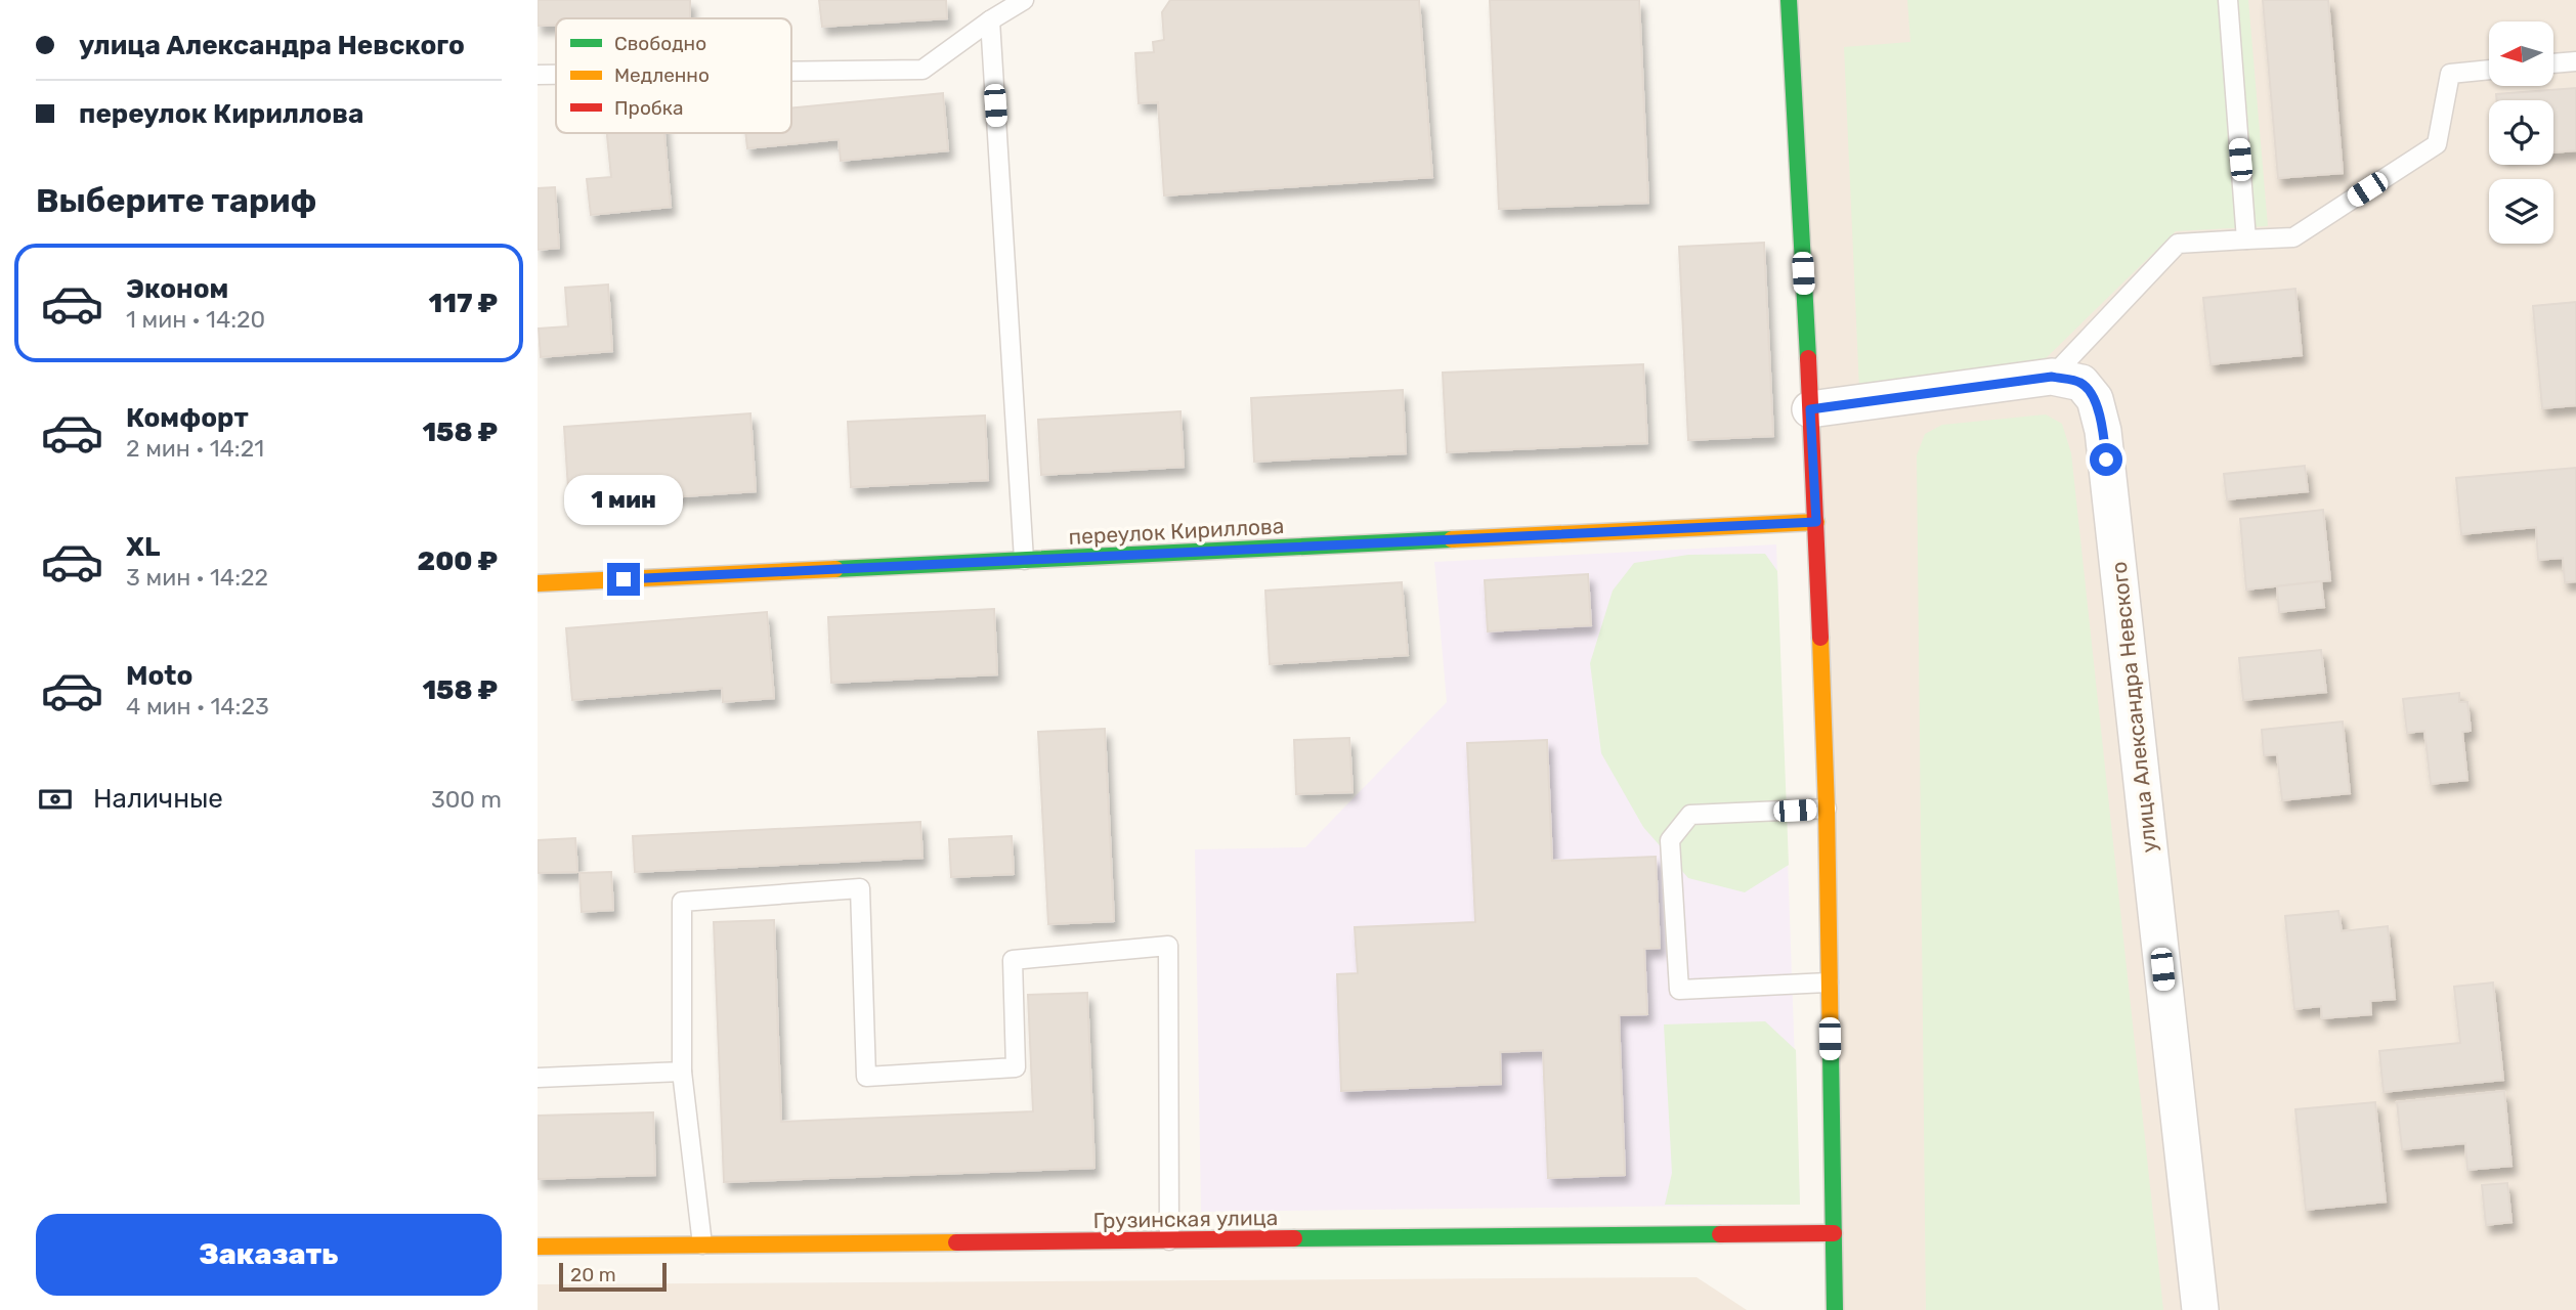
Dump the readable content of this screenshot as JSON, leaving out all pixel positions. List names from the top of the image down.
{
  "streets": {
    "street": ["переулок Кириллова", "улица Александра Невского", "Грузинская улица"]
  },
  "legend": ["Свободно", "Медленно", "Пробка"],
  "scale_bar": "20 m",
  "north": "left",
  "page": {
    "banner": ["улица Александра Невского", "переулок Кириллова"],
    "heading": "Выберите тариф",
    "list": [
      {
        "name": "Эконом",
        "note": "1 мин · 14:20",
        "value": "117 ₽"
      },
      {
        "name": "Комфорт",
        "note": "2 мин · 14:21",
        "value": "158 ₽"
      },
      {
        "name": "XL",
        "note": "3 мин · 14:22",
        "value": "200 ₽"
      },
      {
        "name": "Moto",
        "note": "4 мин · 14:23",
        "value": "158 ₽"
      }
    ],
    "bubble": "1 мин",
    "pay": ["Наличные", "300 m"],
    "buttons": "Заказать",
    "scale": "20 m"
  }
}
